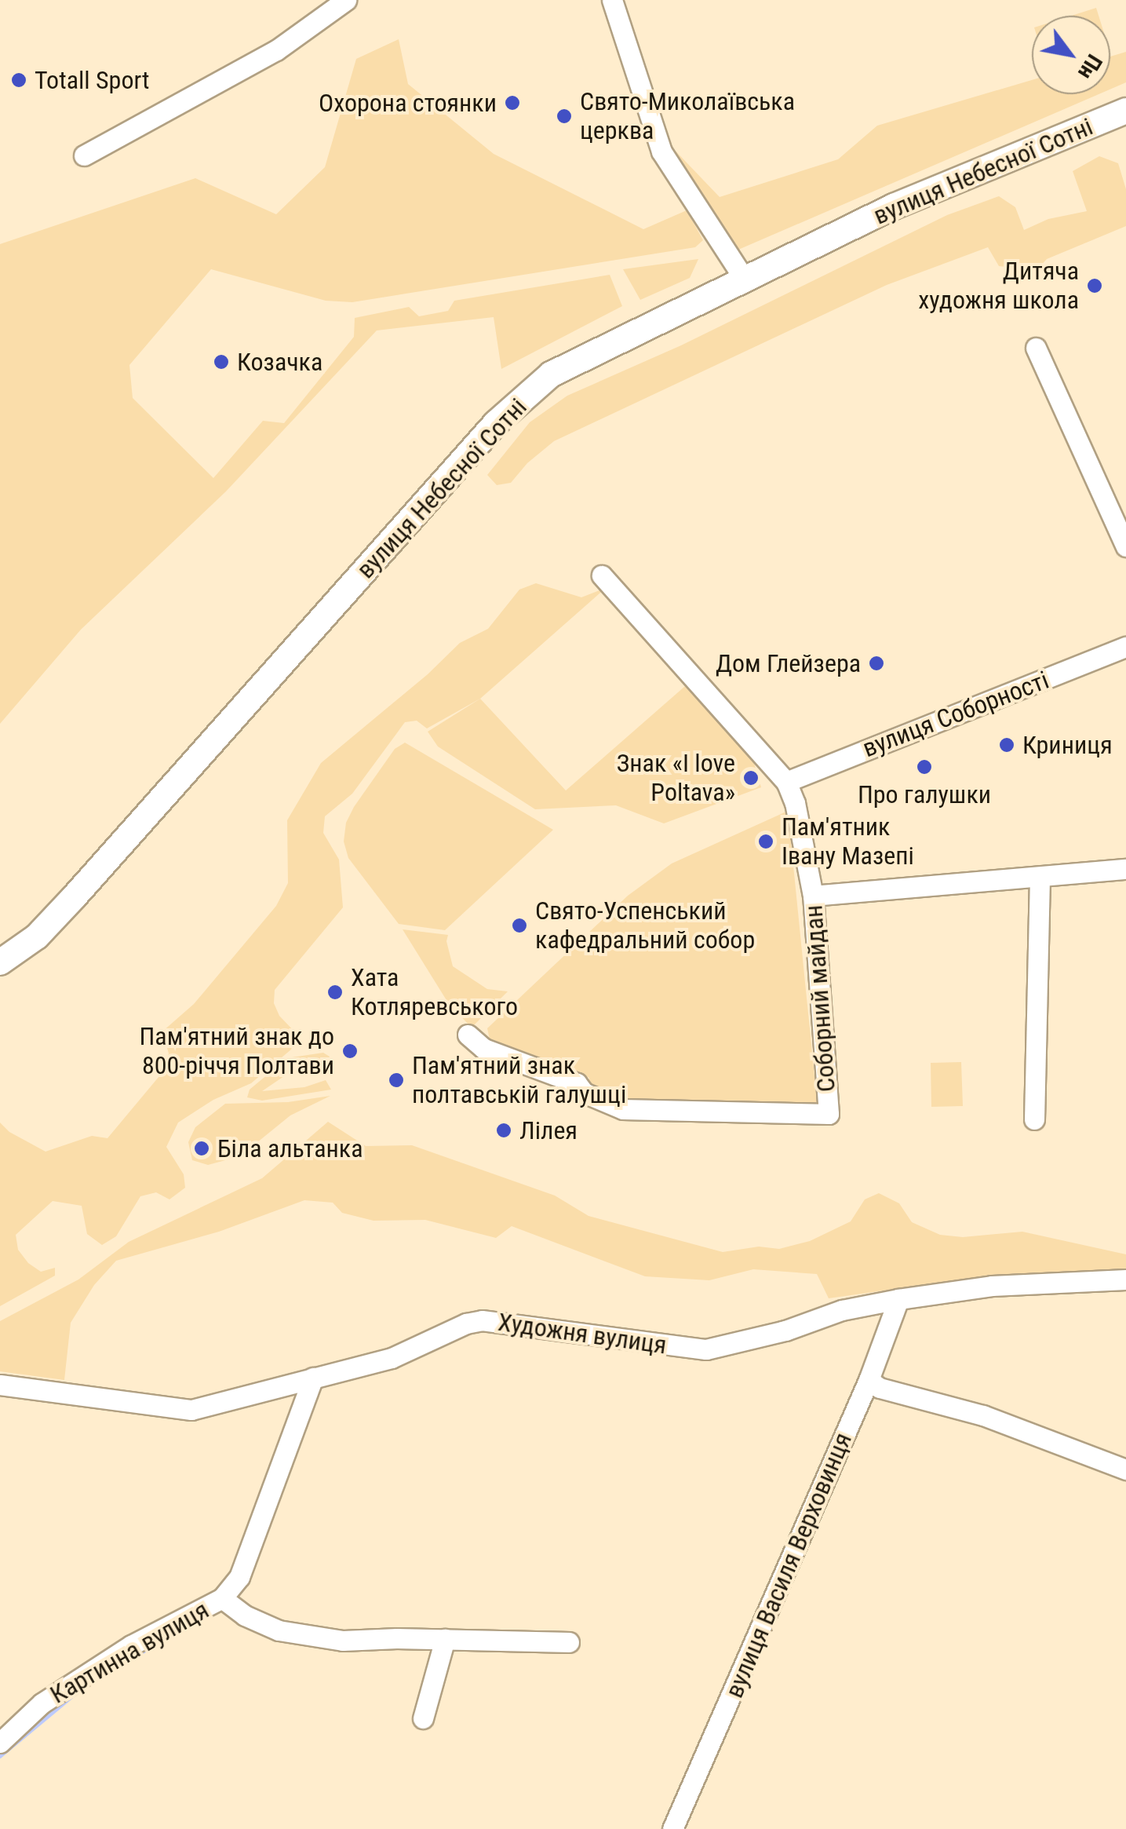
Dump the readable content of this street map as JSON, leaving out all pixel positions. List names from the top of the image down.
{
  "streets": {
    "main road": ["вулиця Небесної Сотні"],
    "street": [
      "вулиця Соборності",
      "Соборний майдан",
      "Художня вулиця",
      "вулиця Василя Верховинця",
      "Картинна вулиця"
    ]
  },
  "crossings": [
    ["вулиця Соборності", "Соборний майдан"],
    ["Художня вулиця", "вулиця Василя Верховинця"],
    ["Художня вулиця", "Картинна вулиця"]
  ],
  "places": [
    "Totall Sport",
    "Охорона стоянки",
    "Свято-Миколаївська церква",
    "Дитяча художня школа",
    "Козачка",
    "Дом Глейзера",
    "Криниця",
    "Про галушки",
    "Знак «I love Poltava»",
    "Пам'ятник Івану Мазепі",
    "Свято-Успенський кафедральний собор",
    "Хата Котляревського",
    "Пам'ятний знак до 800-річчя Полтави",
    "Пам'ятний знак полтавській галушці",
    "Лілея",
    "Біла альтанка"
  ],
  "north": "bottom right"
}
